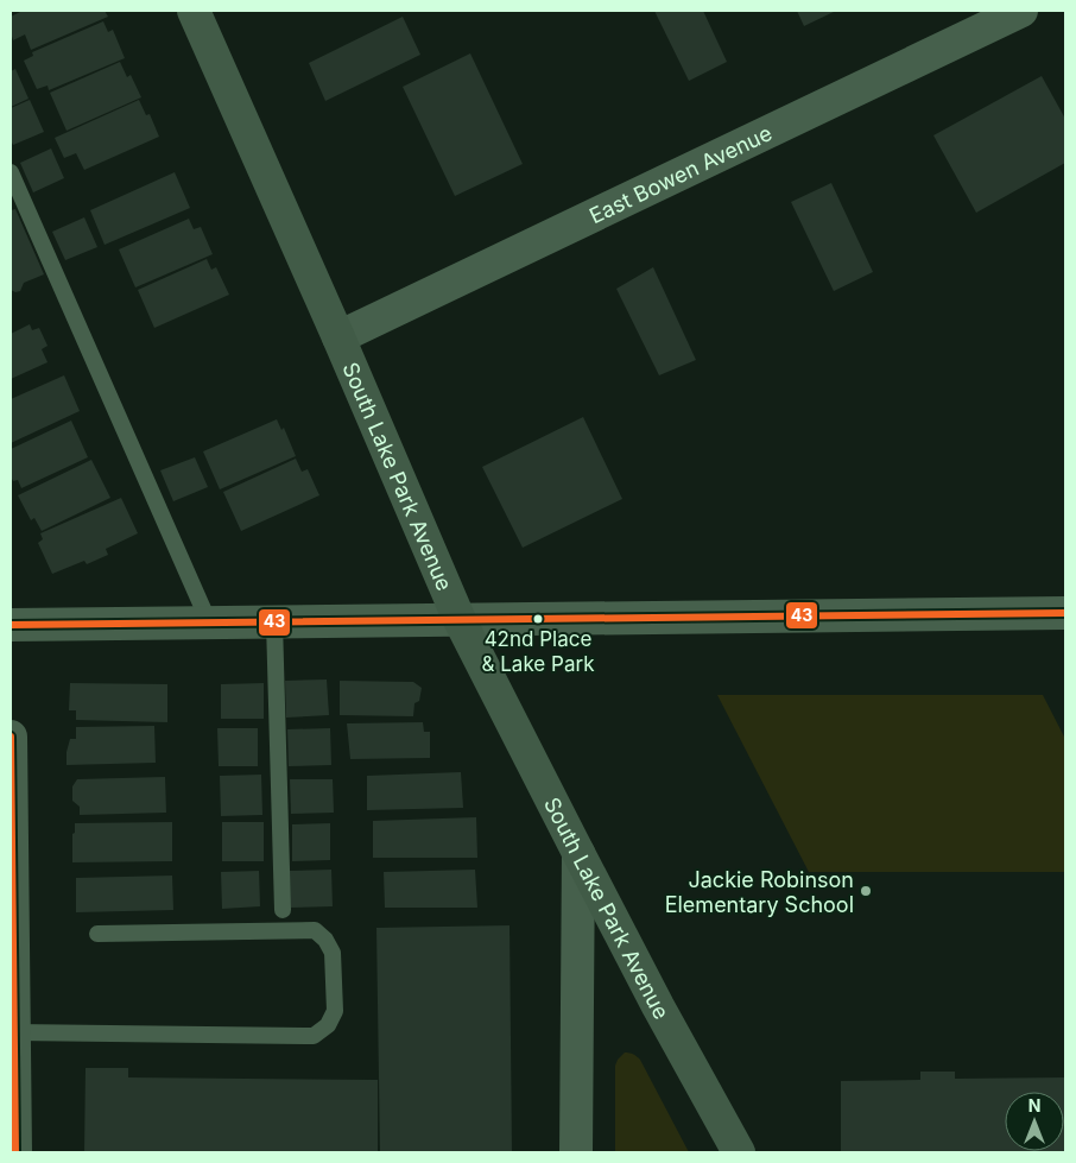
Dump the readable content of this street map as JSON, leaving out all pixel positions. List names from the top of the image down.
{
  "streets": {
    "street": ["East Bowen Avenue", "South Lake Park Avenue"]
  },
  "crossings": [
    ["East Bowen Avenue", "South Lake Park Avenue"]
  ],
  "places": ["42nd Place & Lake Park", "Jackie Robinson Elementary School"],
  "lines": ["transit line 43"],
  "north": "top"
}
